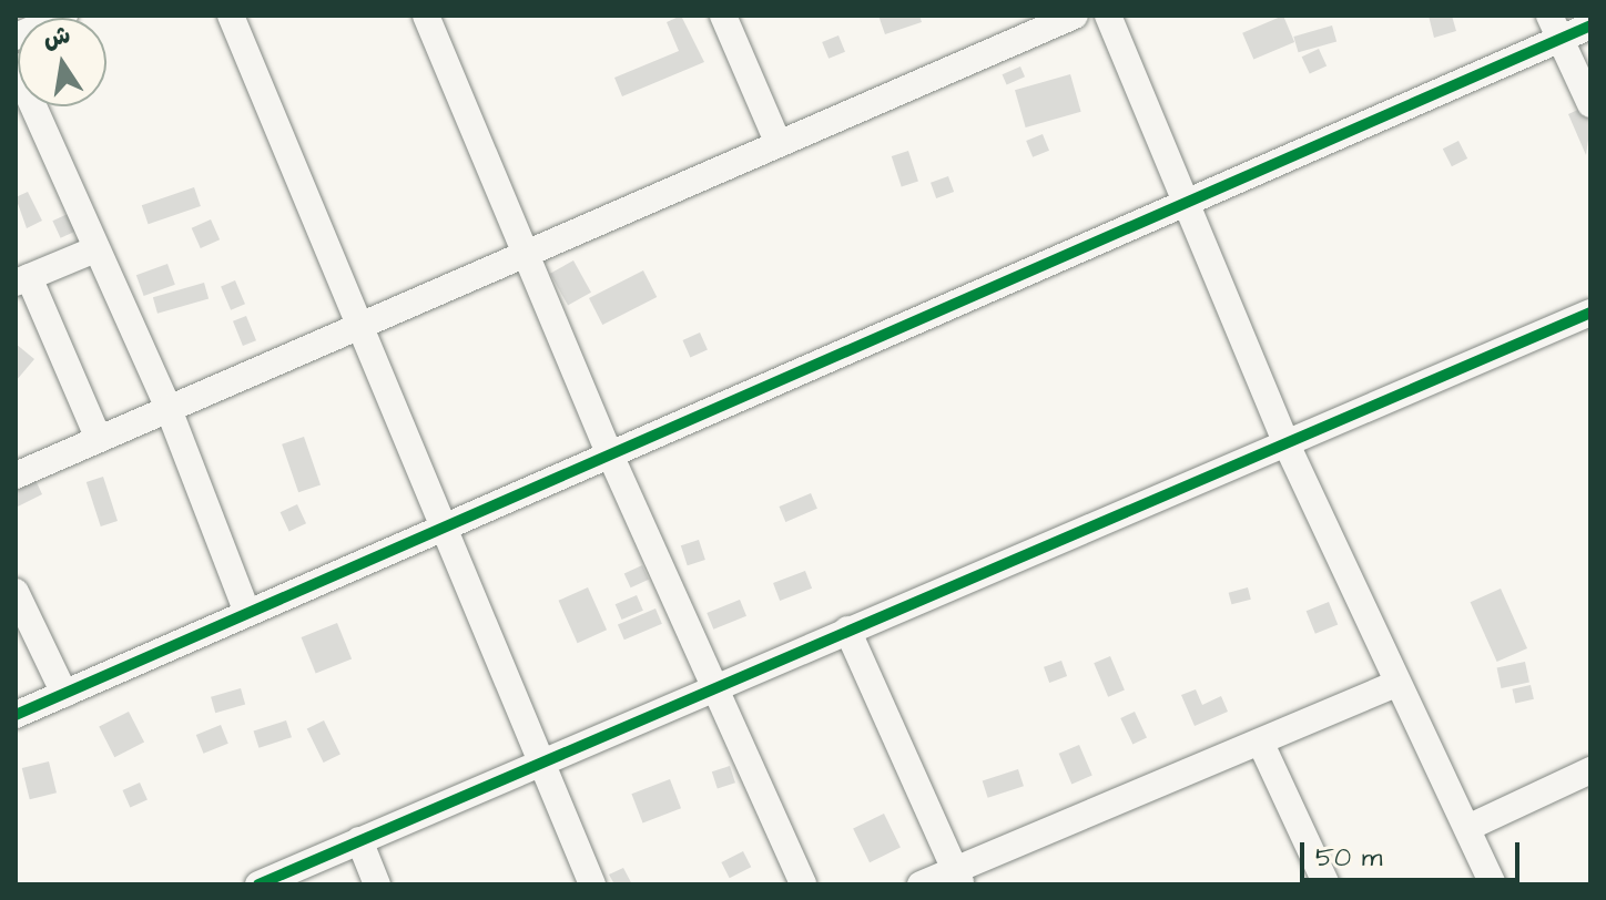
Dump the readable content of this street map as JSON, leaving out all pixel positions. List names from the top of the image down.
{
  "scale_bar": "50 m",
  "north": "top"
}
